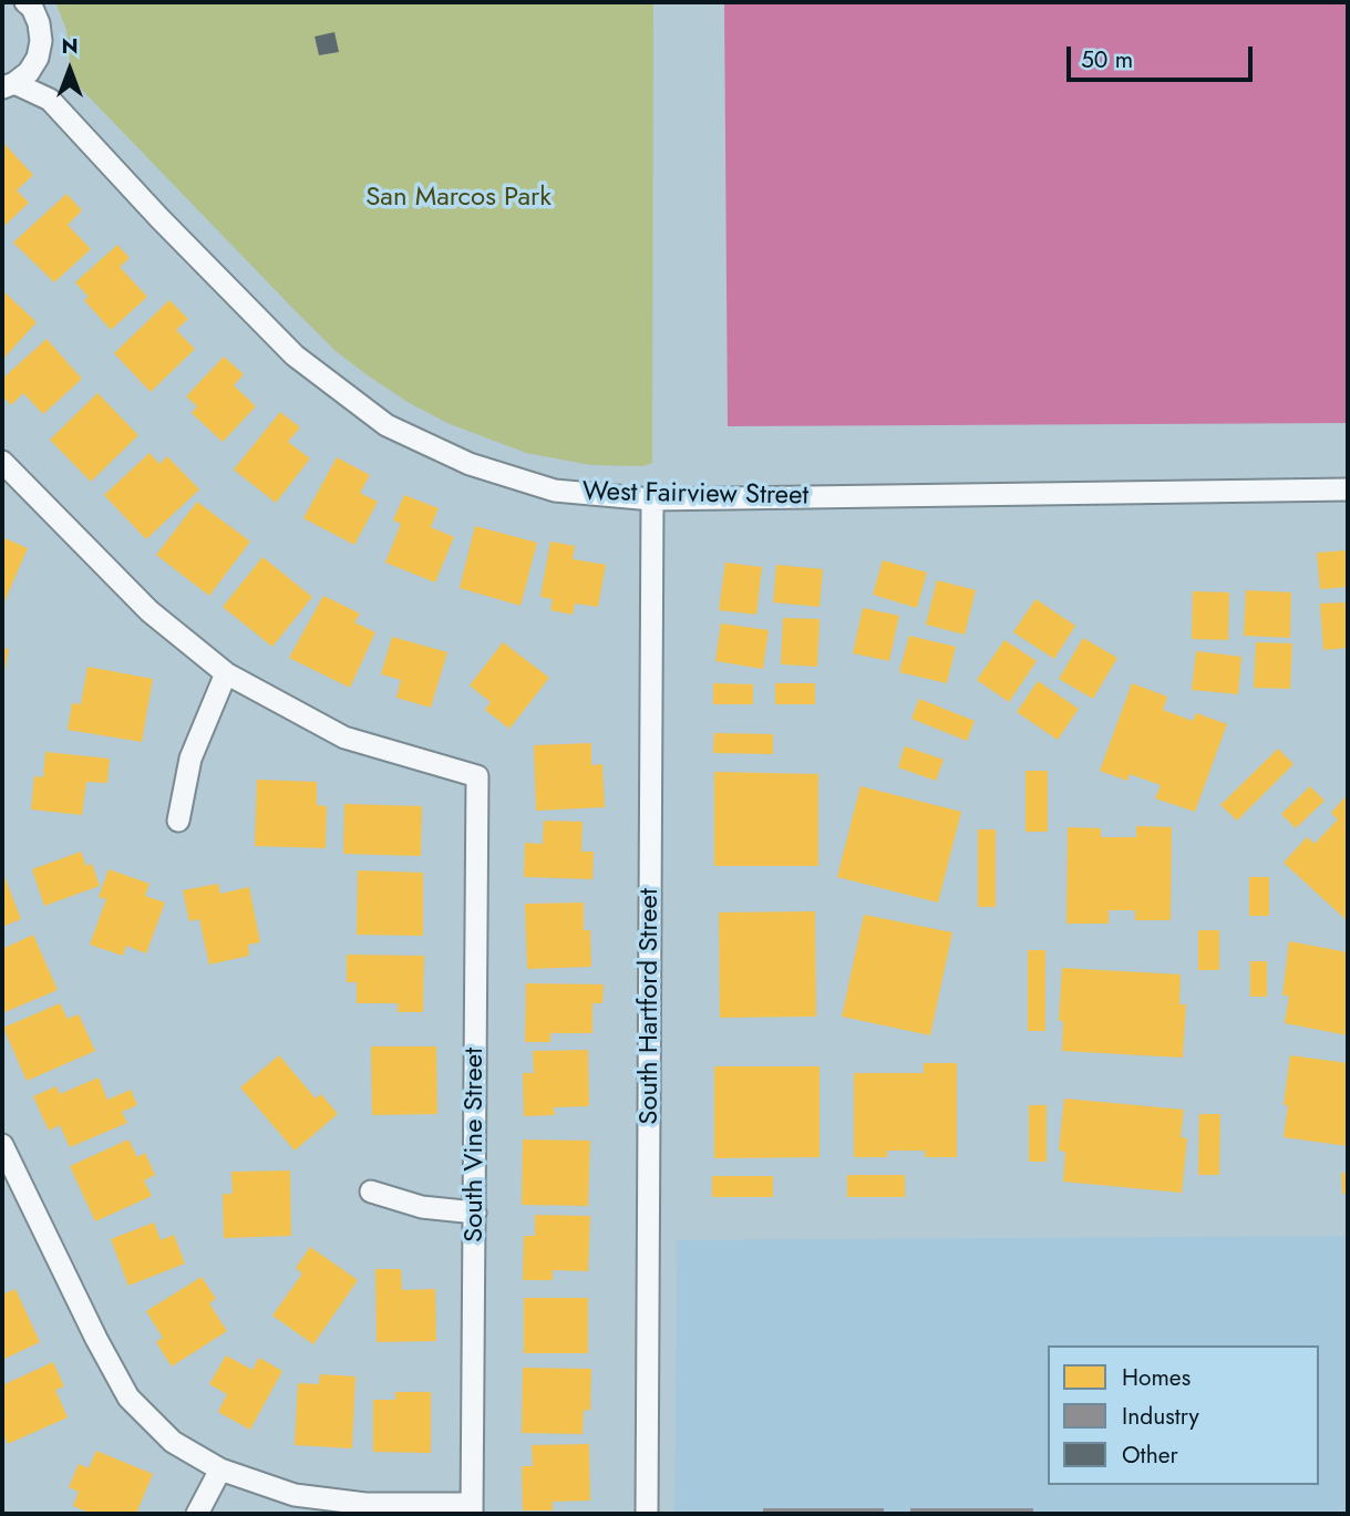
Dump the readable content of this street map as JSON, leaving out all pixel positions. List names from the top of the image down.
{
  "streets": {
    "street": ["West Fairview Street", "South Hartford Street", "South Vine Street"]
  },
  "crossings": [
    ["West Fairview Street", "South Hartford Street"]
  ],
  "parks": ["San Marcos Park"],
  "legend": ["Homes", "Industry", "Other"],
  "scale_bar": "50 m",
  "north": "top"
}
